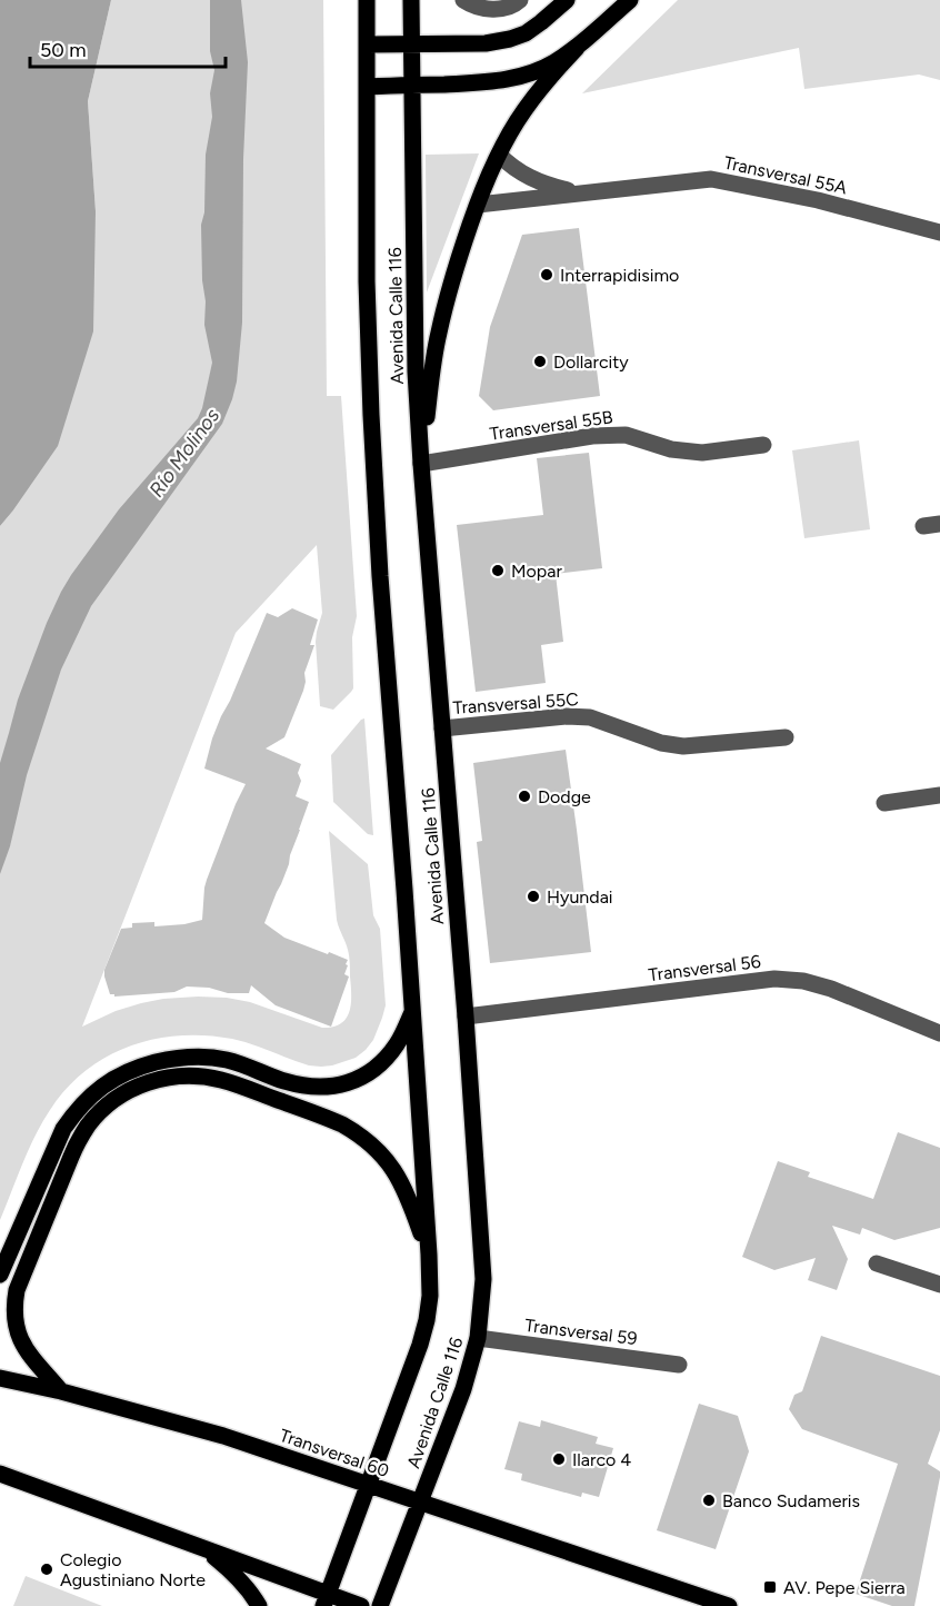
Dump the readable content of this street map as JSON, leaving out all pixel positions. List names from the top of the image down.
{
  "streets": {
    "main road": ["Avenida Calle 116", "Transversal 60"],
    "street": [
      "Transversal 55A",
      "Transversal 55B",
      "Transversal 55C",
      "Transversal 56",
      "Transversal 59"
    ]
  },
  "crossings": [
    ["Avenida Calle 116", "Transversal 55B"],
    ["Avenida Calle 116", "Transversal 55C"],
    ["Avenida Calle 116", "Transversal 56"],
    ["Avenida Calle 116", "Transversal 59"],
    ["Avenida Calle 116", "Transversal 60"]
  ],
  "water": ["Río Molinos"],
  "places": {
    "other": [
      "Interrapidisimo",
      "Dollarcity",
      "Mopar",
      "Dodge",
      "Hyundai",
      "Ilarco 4",
      "Banco Sudameris",
      "Colegio Agustiniano Norte"
    ],
    "transit": ["AV. Pepe Sierra"]
  },
  "scale_bar": "50 m"
}
